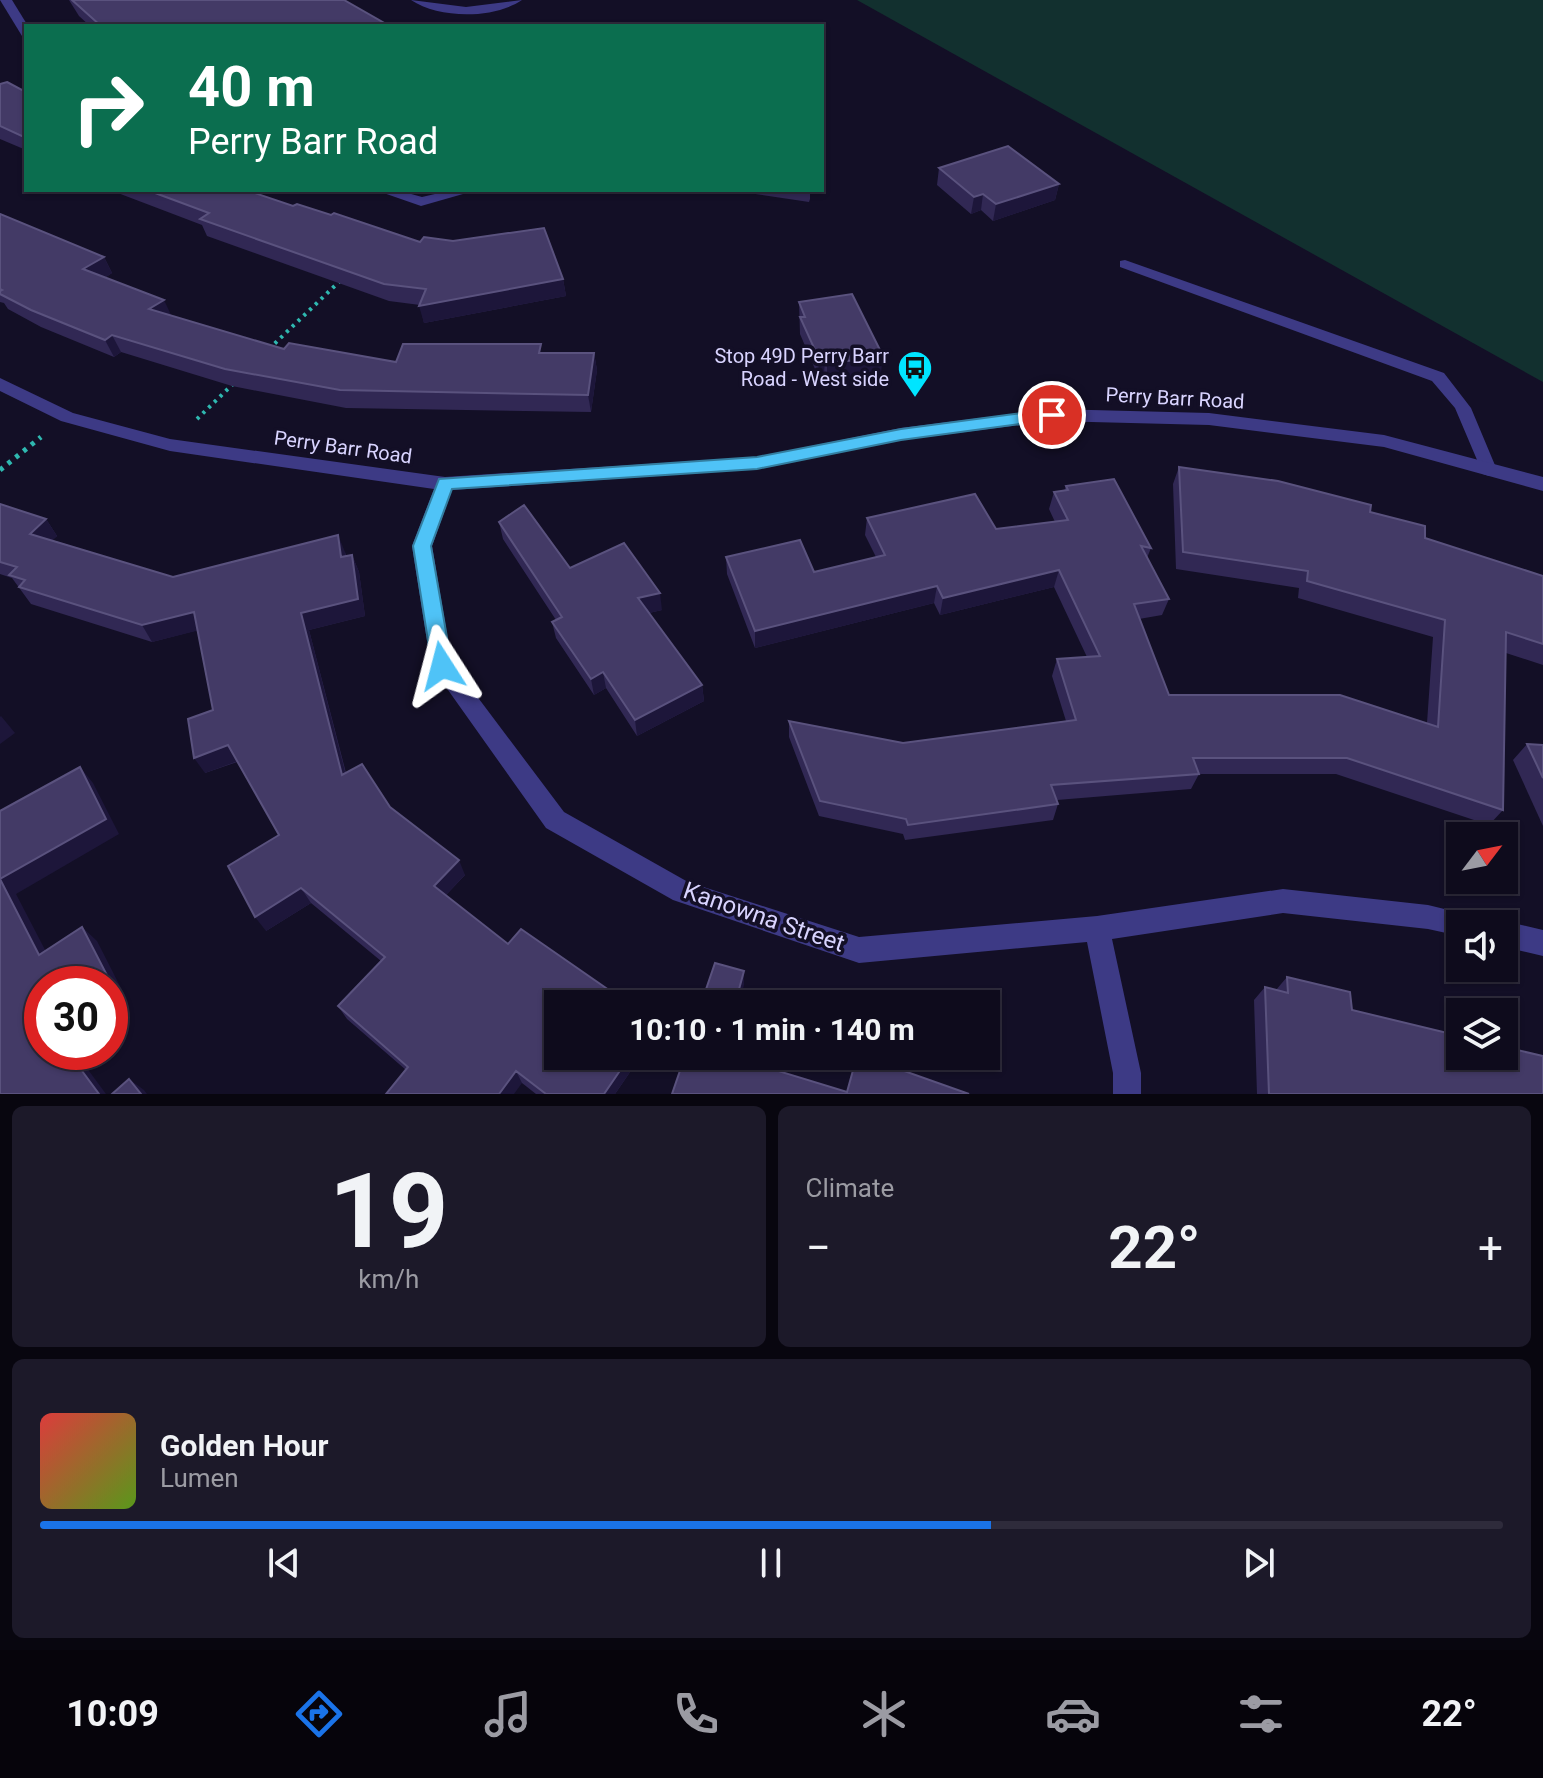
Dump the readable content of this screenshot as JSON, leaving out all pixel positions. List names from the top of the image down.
{
  "streets": {
    "street": ["Perry Barr Road", "Kanowna Street"]
  },
  "crossings": [
    ["Perry Barr Road", "Kanowna Street"]
  ],
  "places": {
    "bus stop": ["Stop 49D Perry Barr Road - West side"]
  },
  "north": "top right",
  "page": {
    "turn": ["40 m", "Perry Barr Road"],
    "limit": "30",
    "trip": "10:10 · 1 min · 140 m",
    "tile": [
      ["19", "km/h"],
      "Climate"
    ],
    "heat": ["−", "22°", "+"],
    "song": ["Golden Hour", "Lumen"],
    "tabs": ["10:09", "22°"]
  }
}
